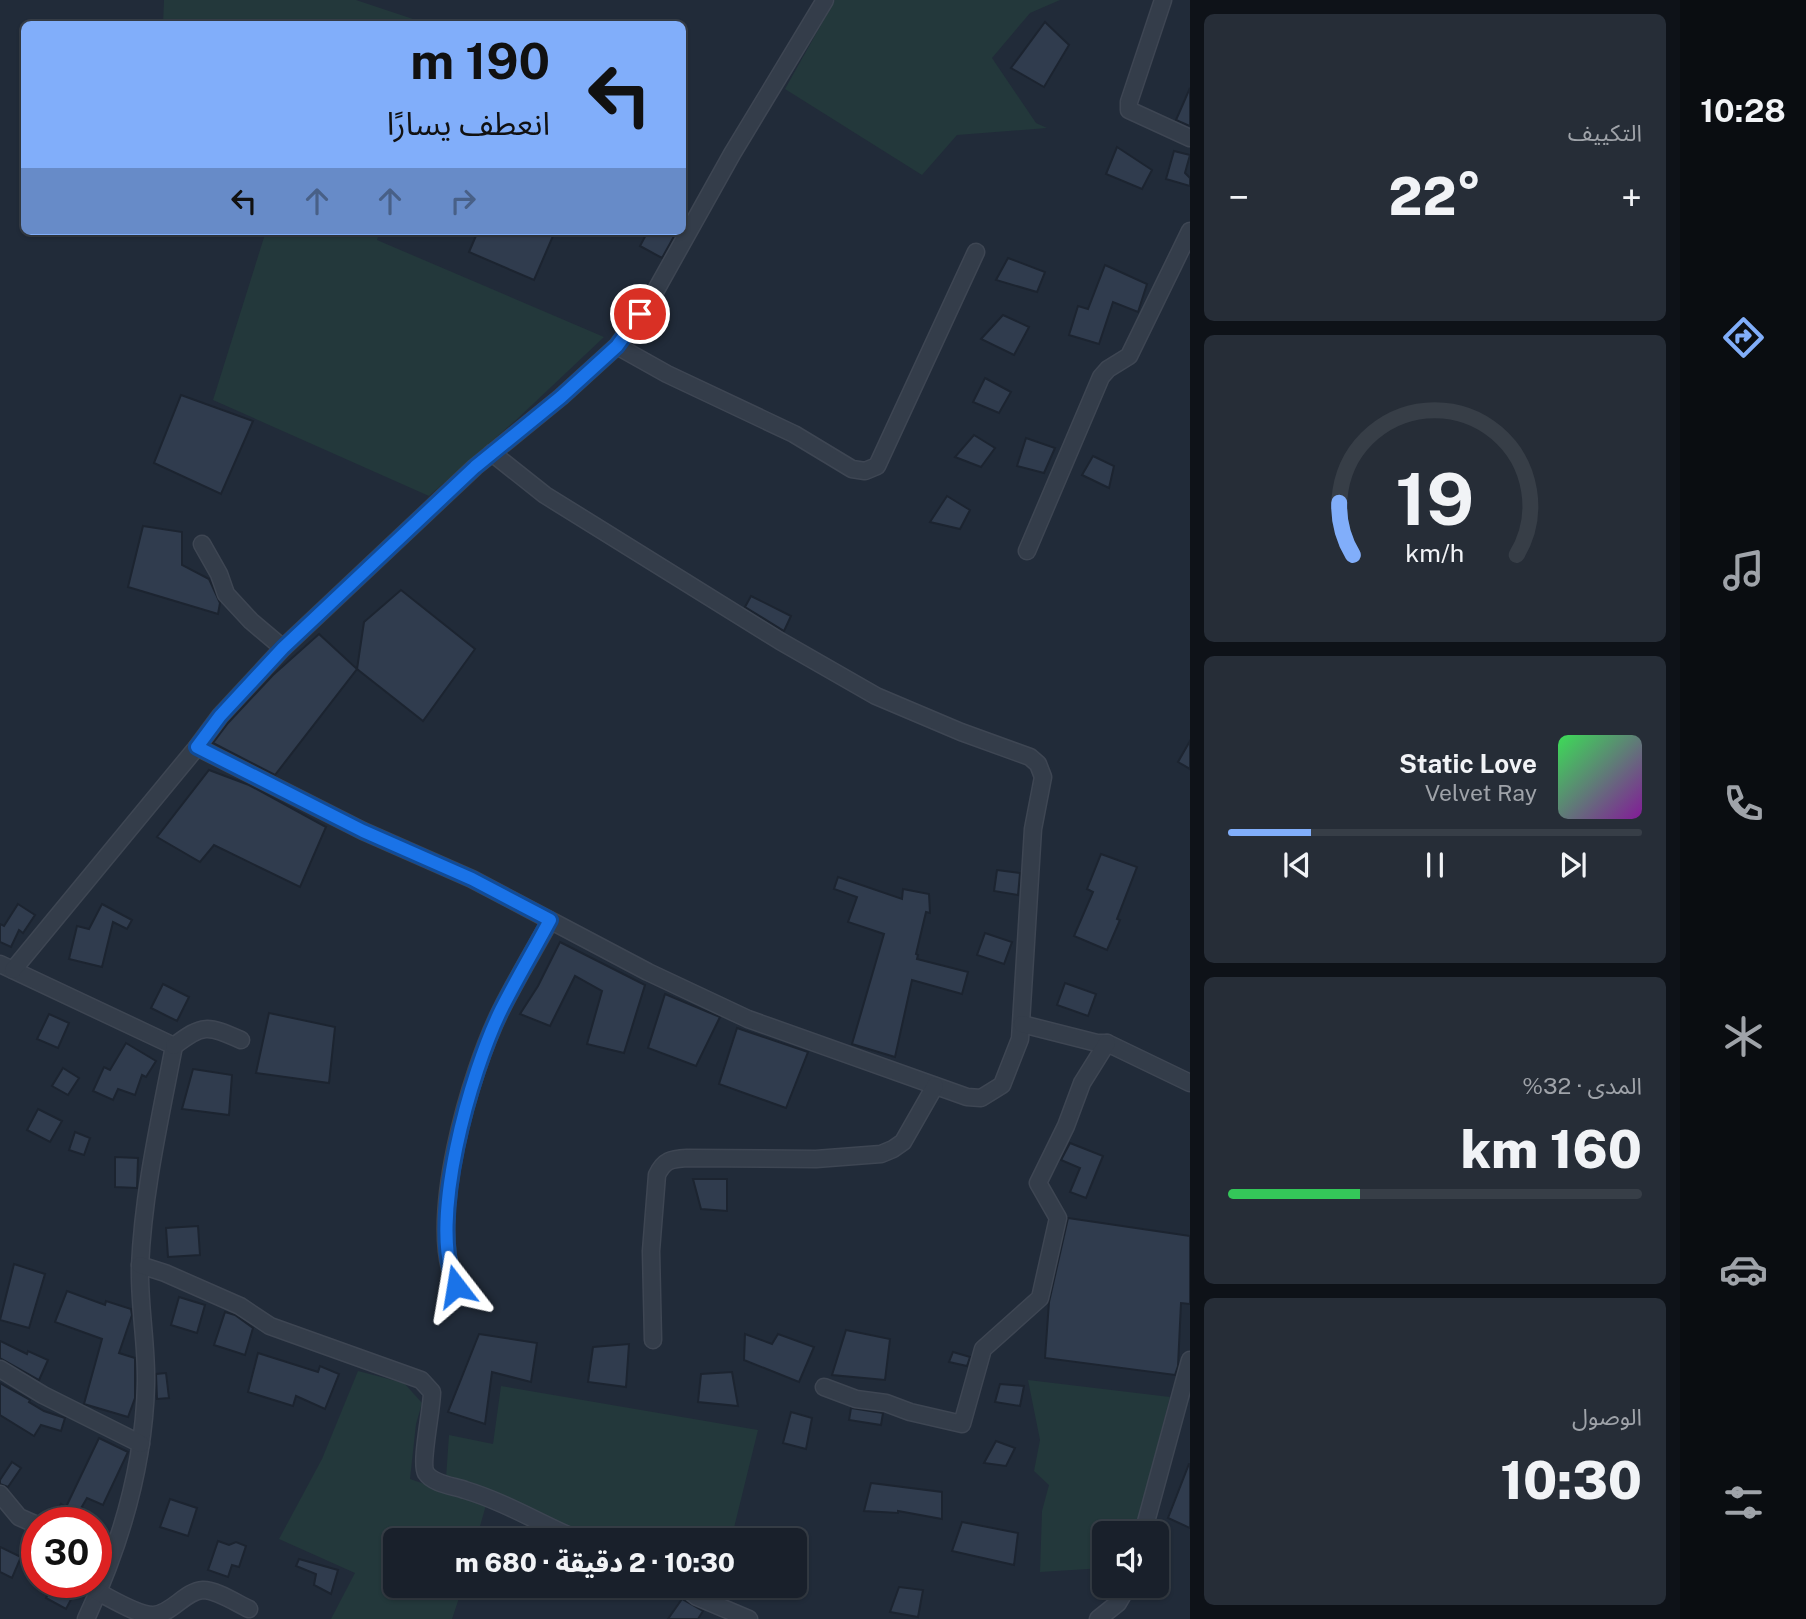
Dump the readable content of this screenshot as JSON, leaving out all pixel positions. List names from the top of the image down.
{
  "page": {
    "tabs": "10:28",
    "tile": [
      "التكييف",
      ["المدى · 32%", "160 km"],
      ["الوصول", "10:30"]
    ],
    "turn": ["190 m", "انعطف يسارًا"],
    "heat": ["−", "22°", "+"],
    "song": ["Static Love", "Velvet Ray"],
    "limit": "30",
    "trip": "10:30 · 2 دقيقة · 680 m",
    "gauge": ["19", "km/h"]
  }
}
